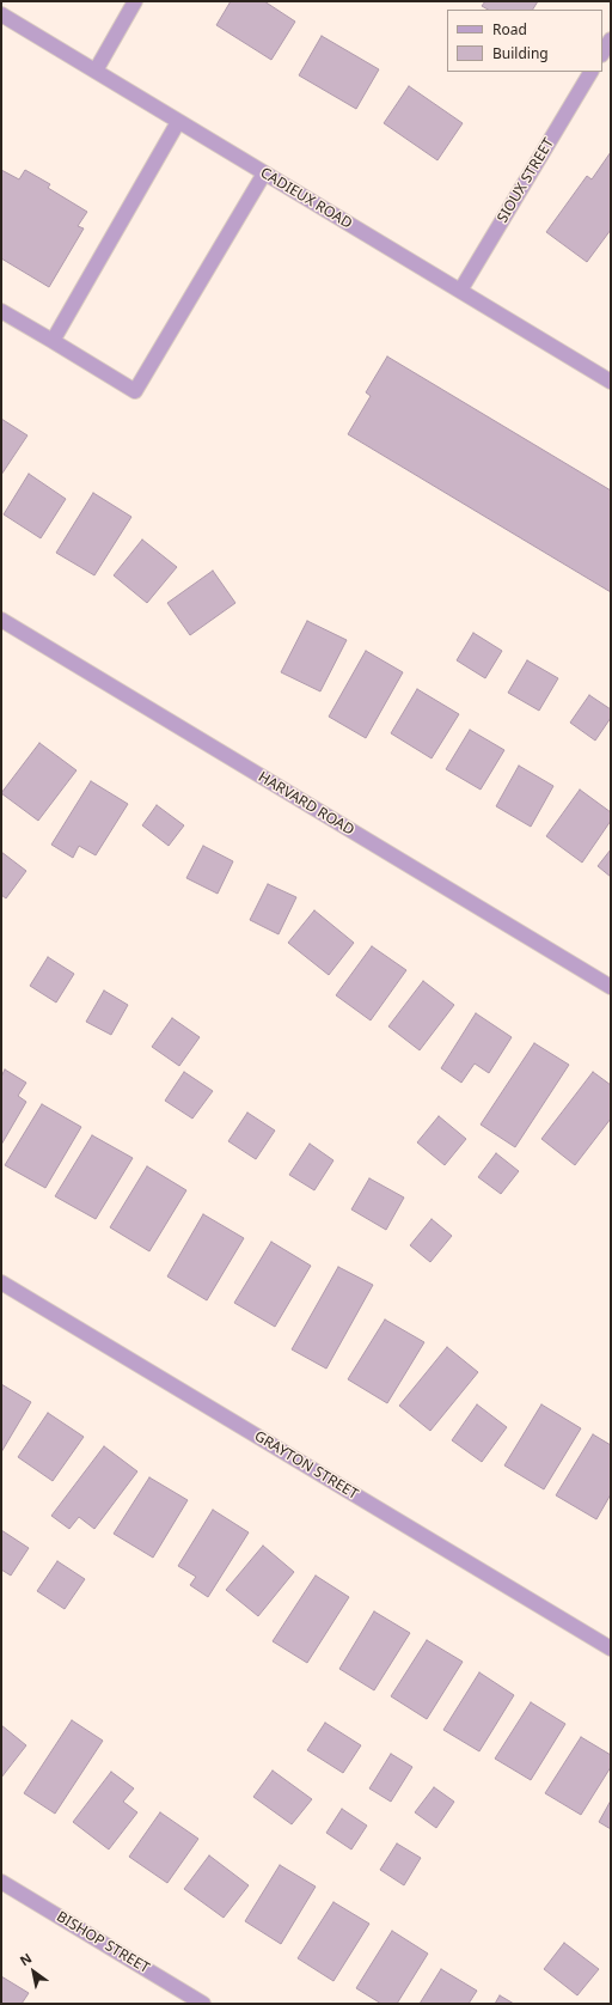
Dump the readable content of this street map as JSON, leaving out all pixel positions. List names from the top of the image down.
{
  "streets": {
    "street": [
      "SIOUX STREET",
      "CADIEUX ROAD",
      "HARVARD ROAD",
      "GRAYTON STREET",
      "BISHOP STREET"
    ]
  },
  "crossings": [
    ["SIOUX STREET", "CADIEUX ROAD"]
  ],
  "legend": ["Road", "Building"],
  "north": "top left"
}
